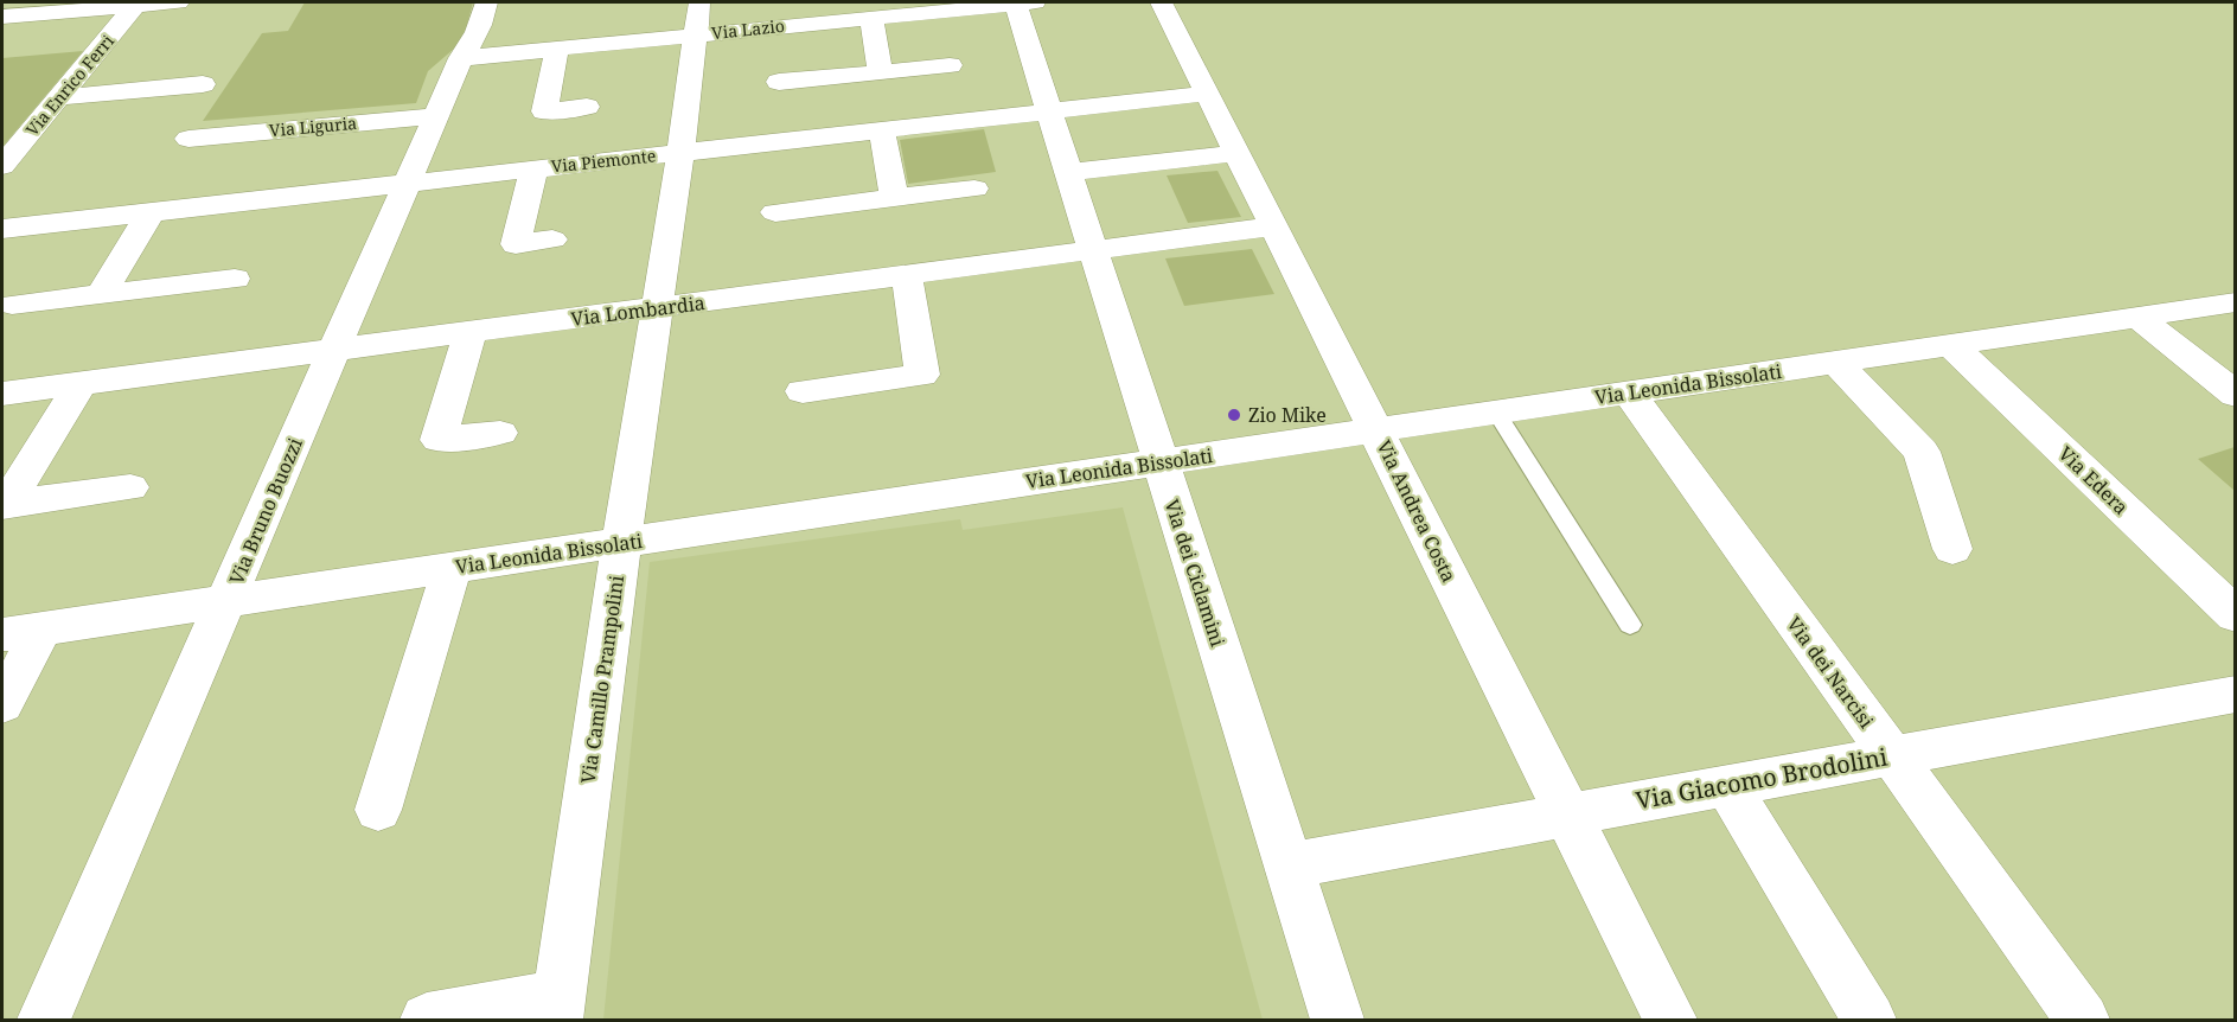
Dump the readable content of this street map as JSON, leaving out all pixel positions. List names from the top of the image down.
{
  "streets": {
    "street": [
      "Via Lazio",
      "Via Enrico Ferri",
      "Via Liguria",
      "Via Piemonte",
      "Via Lombardia",
      "Via Leonida Bissolati",
      "Via Edera",
      "Via Bruno Buozzi",
      "Via Andrea Costa",
      "Via dei Ciclamini",
      "Via dei Narcisi",
      "Via Camillo Prampolini",
      "Via Giacomo Brodolini"
    ]
  },
  "crossings": [
    ["Via Lazio", "Via Bruno Buozzi"],
    ["Via Lazio", "Via dei Ciclamini"],
    ["Via Lazio", "Via Camillo Prampolini"],
    ["Via Liguria", "Via Bruno Buozzi"],
    ["Via Piemonte", "Via Bruno Buozzi"],
    ["Via Piemonte", "Via Andrea Costa"],
    ["Via Piemonte", "Via dei Ciclamini"],
    ["Via Piemonte", "Via Camillo Prampolini"],
    ["Via Lombardia", "Via Bruno Buozzi"],
    ["Via Lombardia", "Via Andrea Costa"],
    ["Via Lombardia", "Via dei Ciclamini"],
    ["Via Lombardia", "Via Camillo Prampolini"],
    ["Via Leonida Bissolati", "Via Edera"],
    ["Via Leonida Bissolati", "Via Bruno Buozzi"],
    ["Via Leonida Bissolati", "Via Andrea Costa"],
    ["Via Leonida Bissolati", "Via dei Ciclamini"],
    ["Via Leonida Bissolati", "Via dei Narcisi"],
    ["Via Leonida Bissolati", "Via Camillo Prampolini"],
    ["Via Andrea Costa", "Via Giacomo Brodolini"],
    ["Via dei Ciclamini", "Via Giacomo Brodolini"],
    ["Via dei Narcisi", "Via Giacomo Brodolini"]
  ],
  "places": ["Zio Mike"]
}
